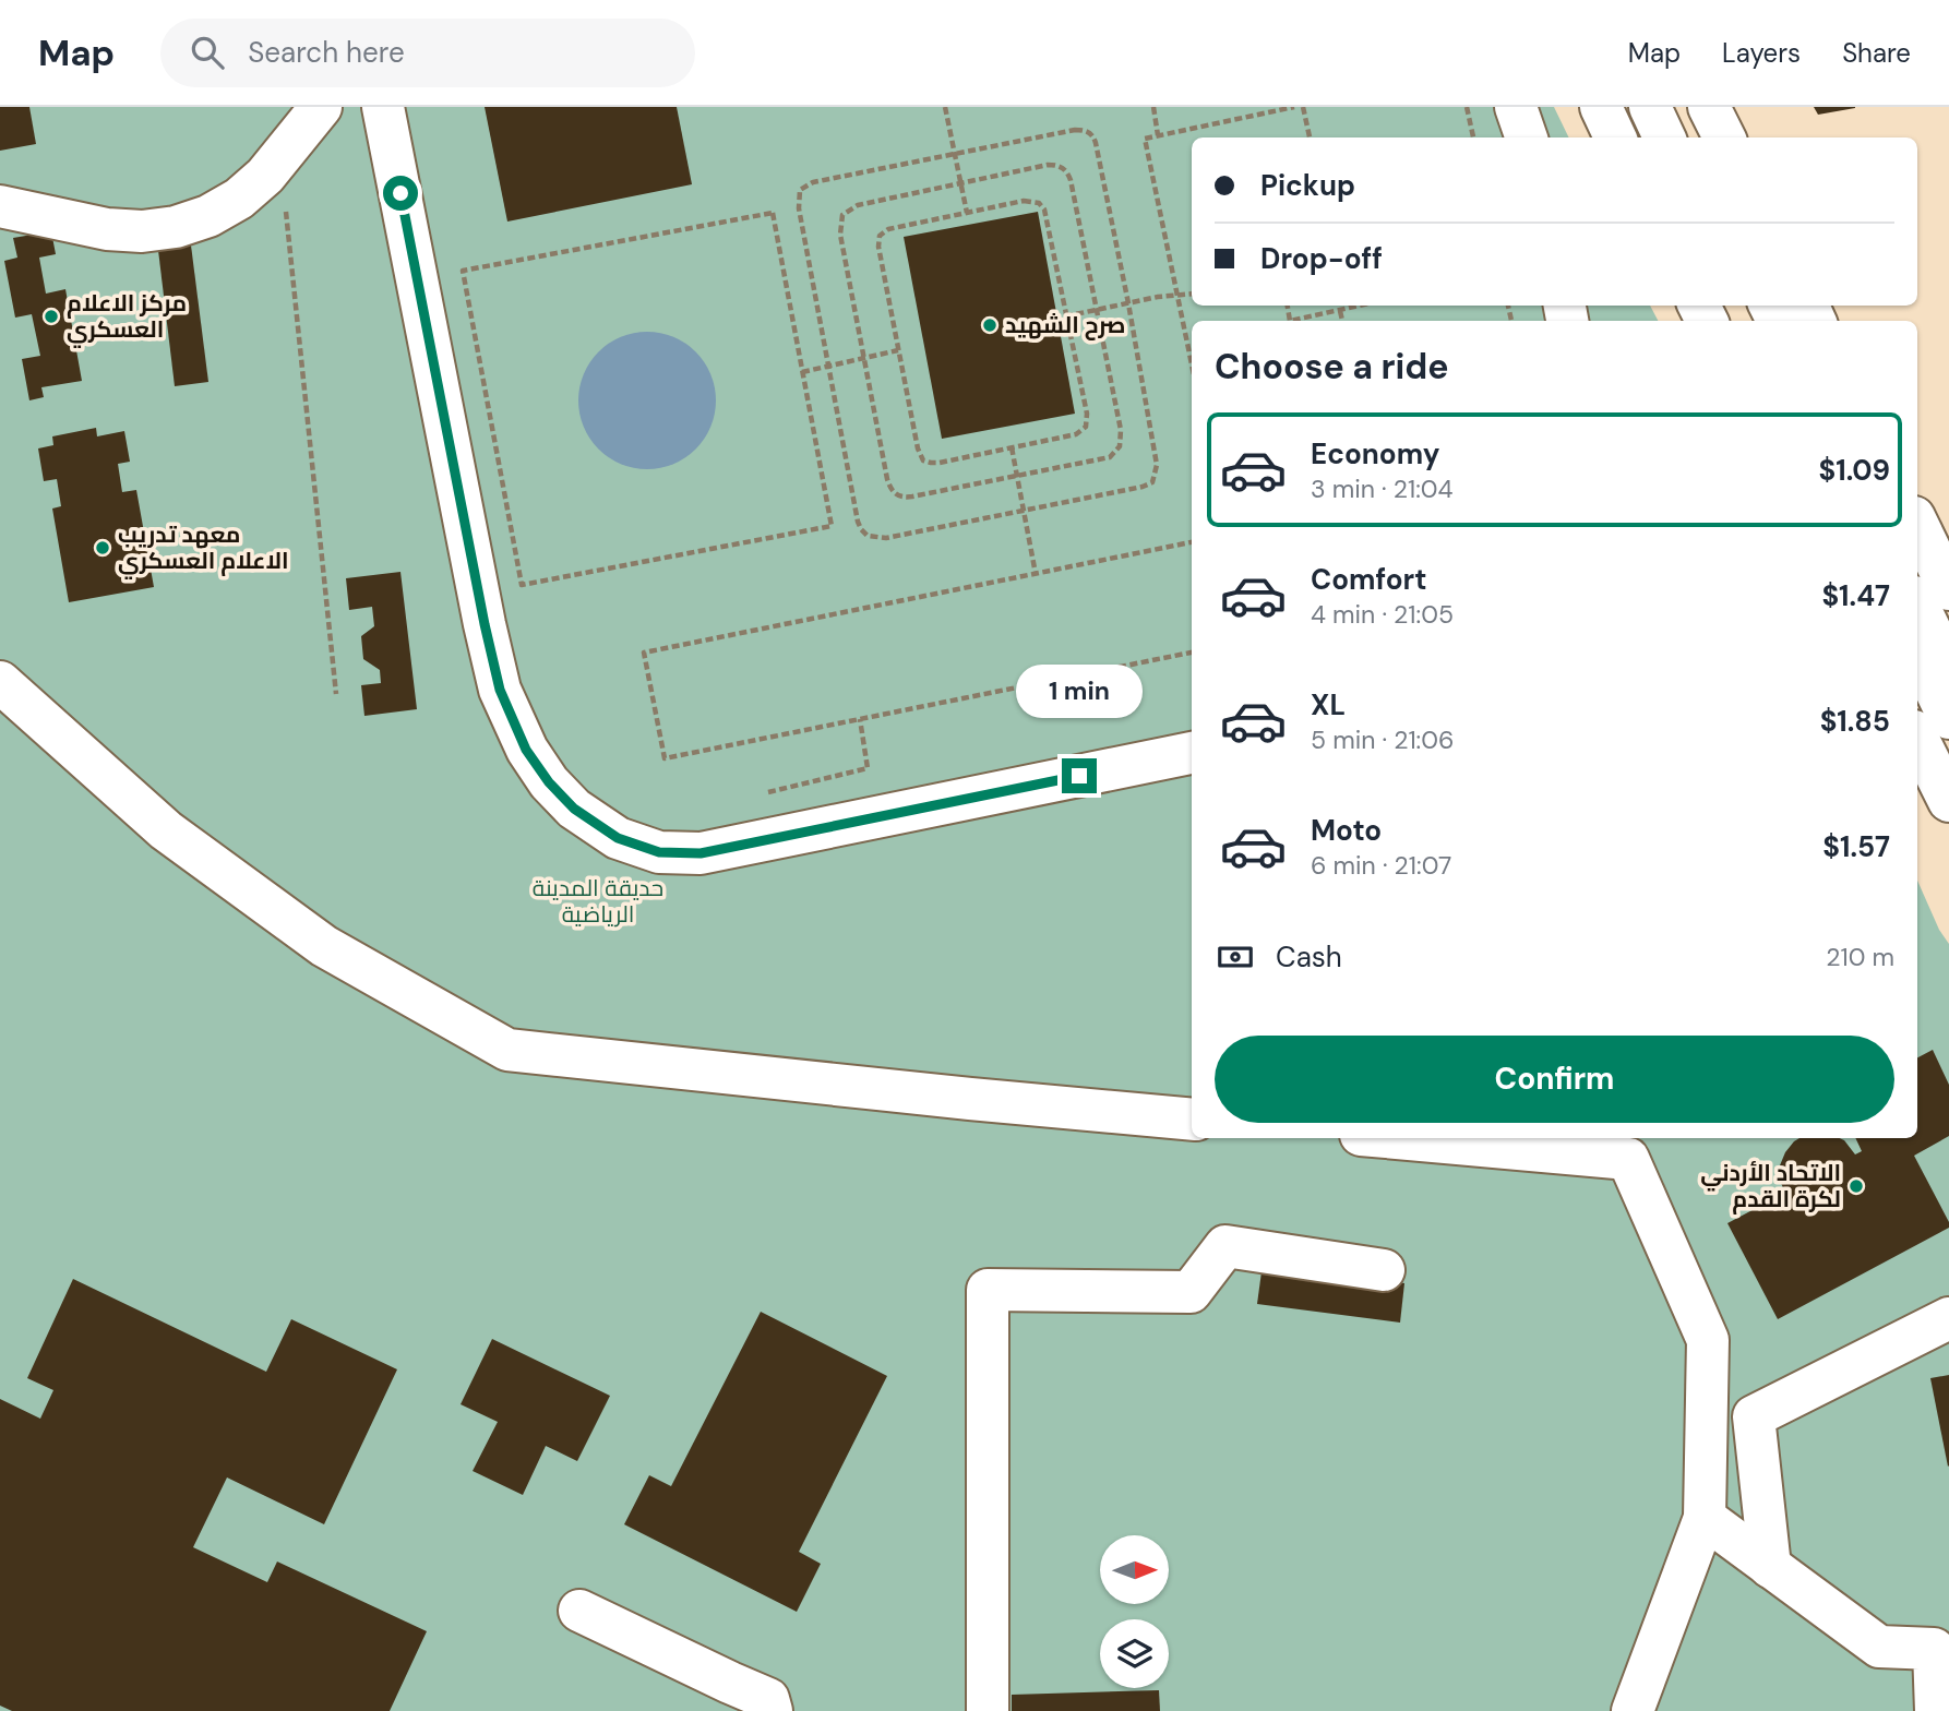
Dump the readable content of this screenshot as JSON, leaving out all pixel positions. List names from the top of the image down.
{
  "parks": ["حديقة المدينة الرياضية"],
  "places": [
    "مركز الاعلام العسكري",
    "صرح الشهيد",
    "معهد تدريب الاعلام العسكري",
    "الاتحاد الأردني لكرة القدم"
  ],
  "north": "right",
  "page": {
    "header": "Map",
    "search": "Search here",
    "nav": ["Map", "Layers", "Share"],
    "banner": ["Pickup", "Drop-off"],
    "heading": "Choose a ride",
    "list": [
      {
        "name": "Economy",
        "note": "3 min · 21:04",
        "value": "$1.09"
      },
      {
        "name": "Comfort",
        "note": "4 min · 21:05",
        "value": "$1.47"
      },
      {
        "name": "XL",
        "note": "5 min · 21:06",
        "value": "$1.85"
      },
      {
        "name": "Moto",
        "note": "6 min · 21:07",
        "value": "$1.57"
      }
    ],
    "bubble": "1 min",
    "pay": ["Cash", "210 m"],
    "buttons": "Confirm"
  }
}
